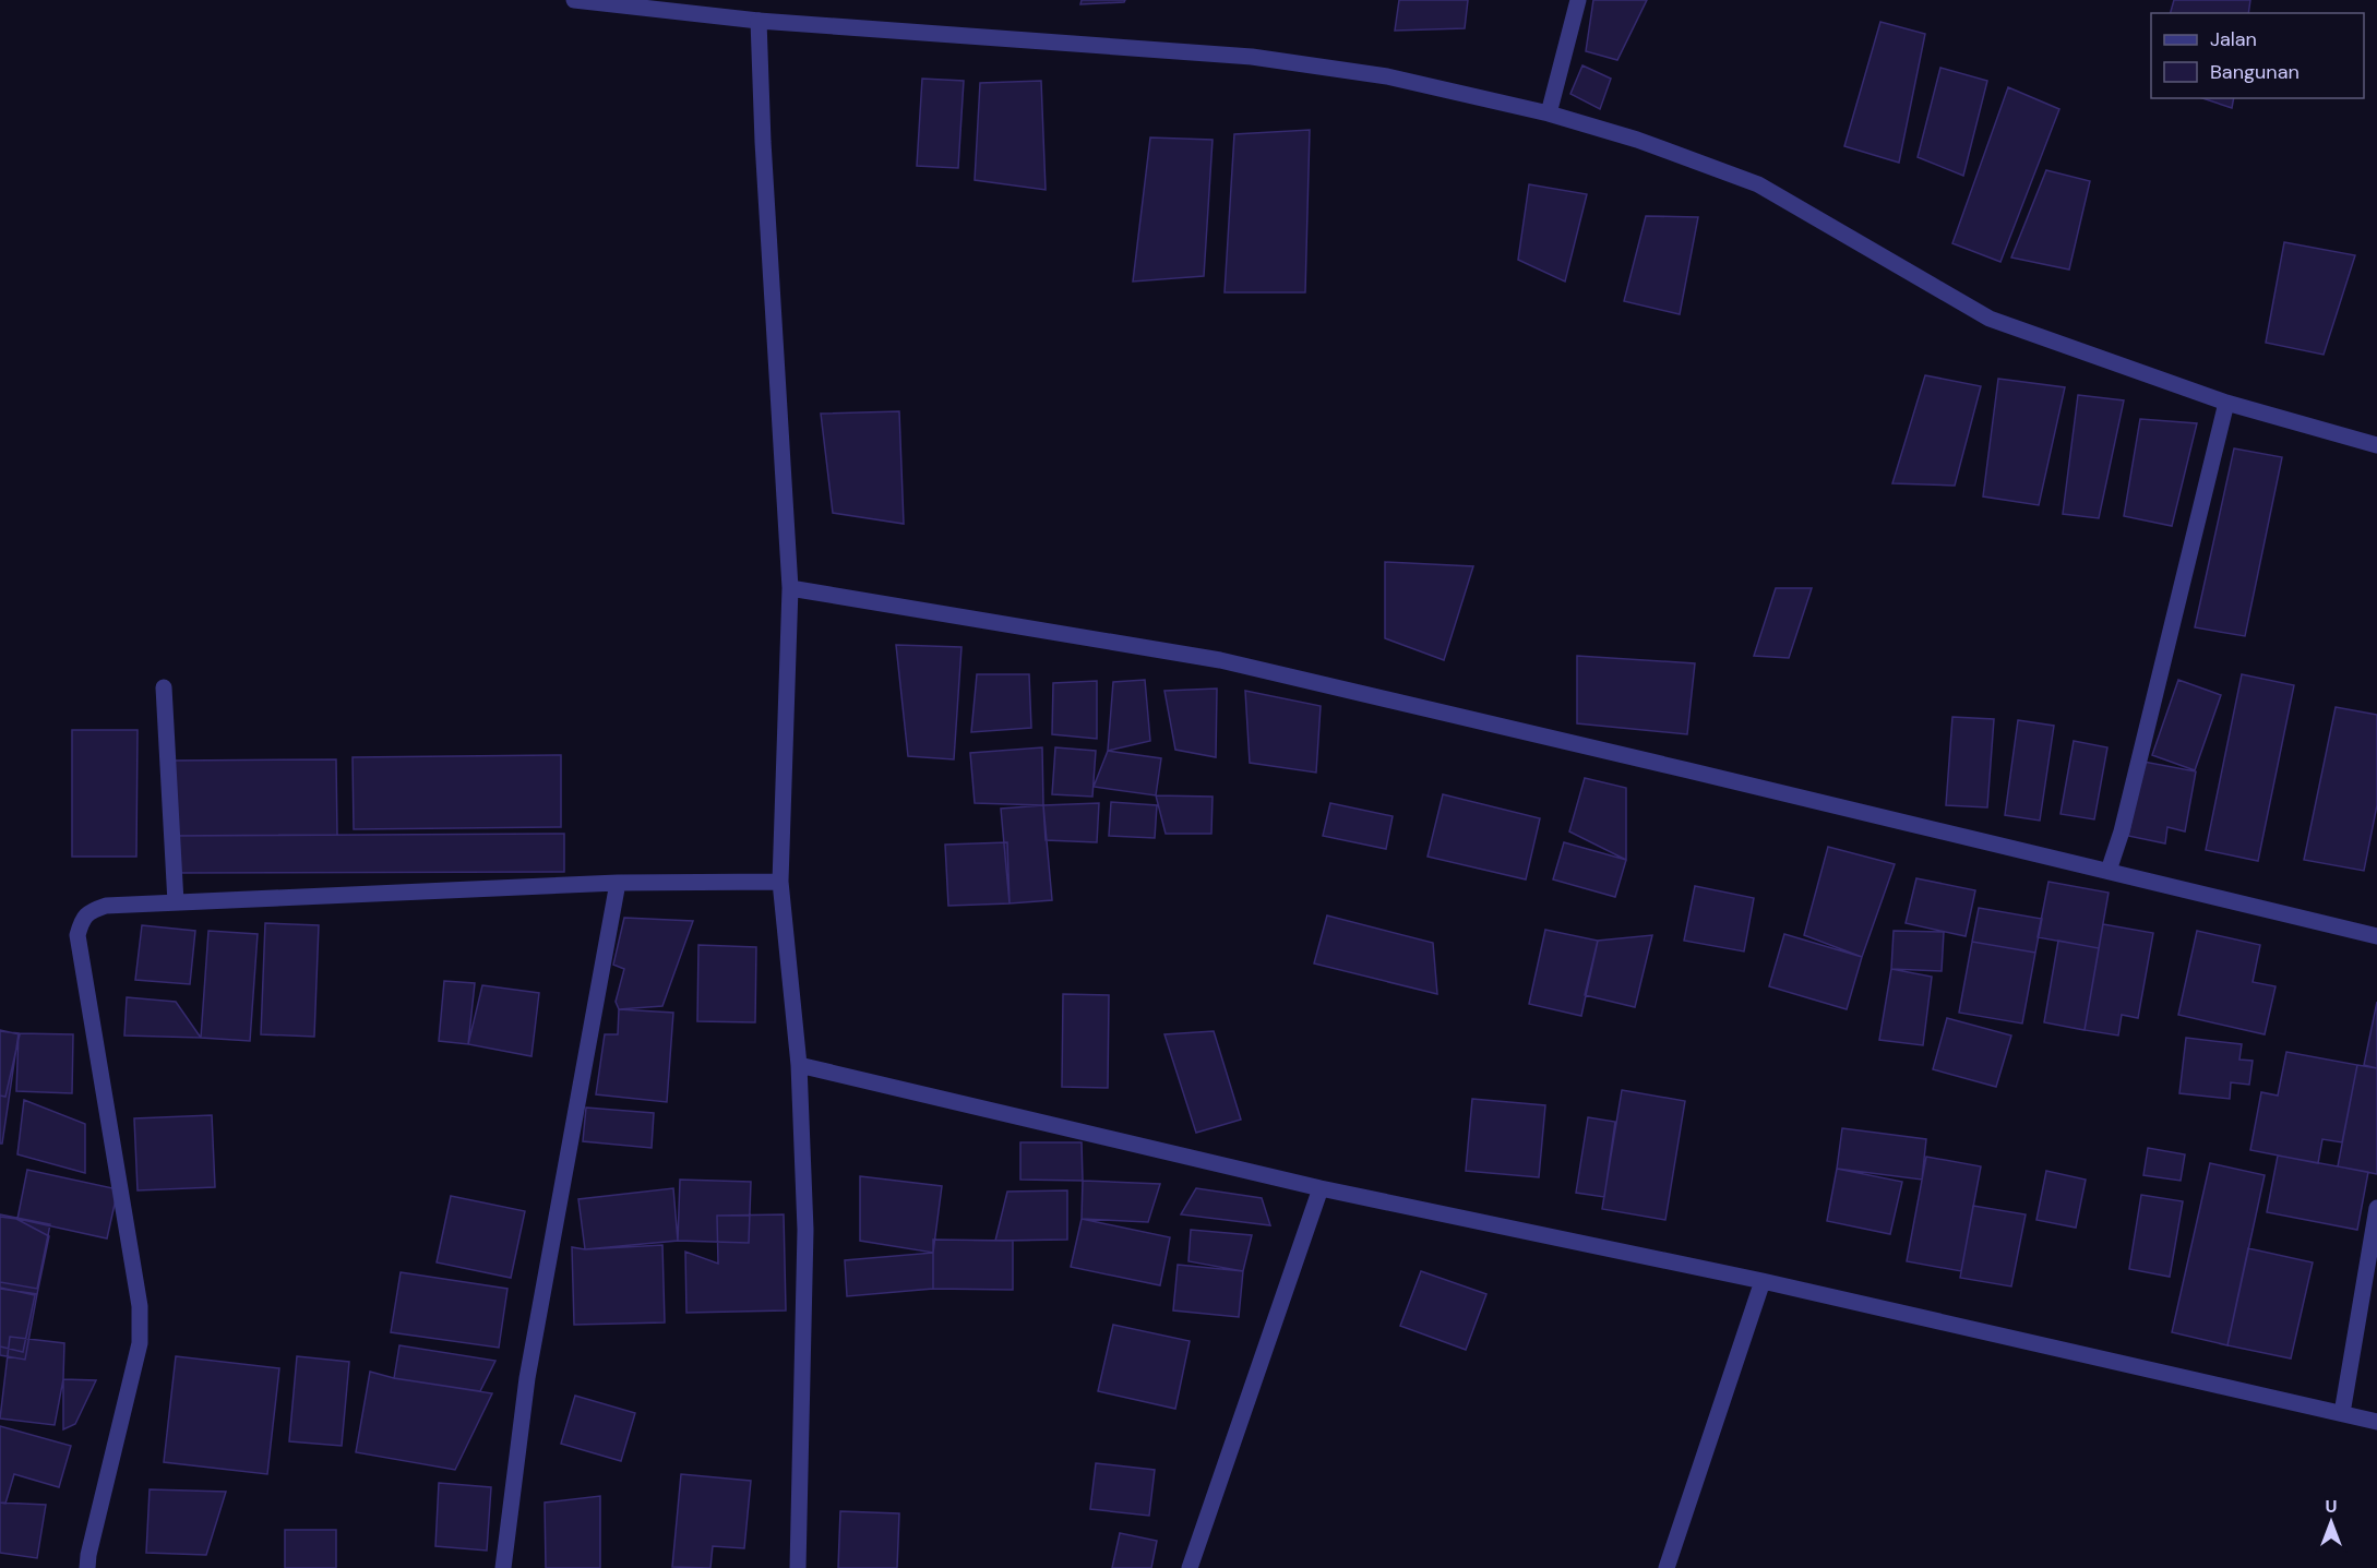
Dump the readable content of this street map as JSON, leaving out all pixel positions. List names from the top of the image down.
{
  "legend": ["Jalan", "Bangunan"],
  "north": "top"
}
